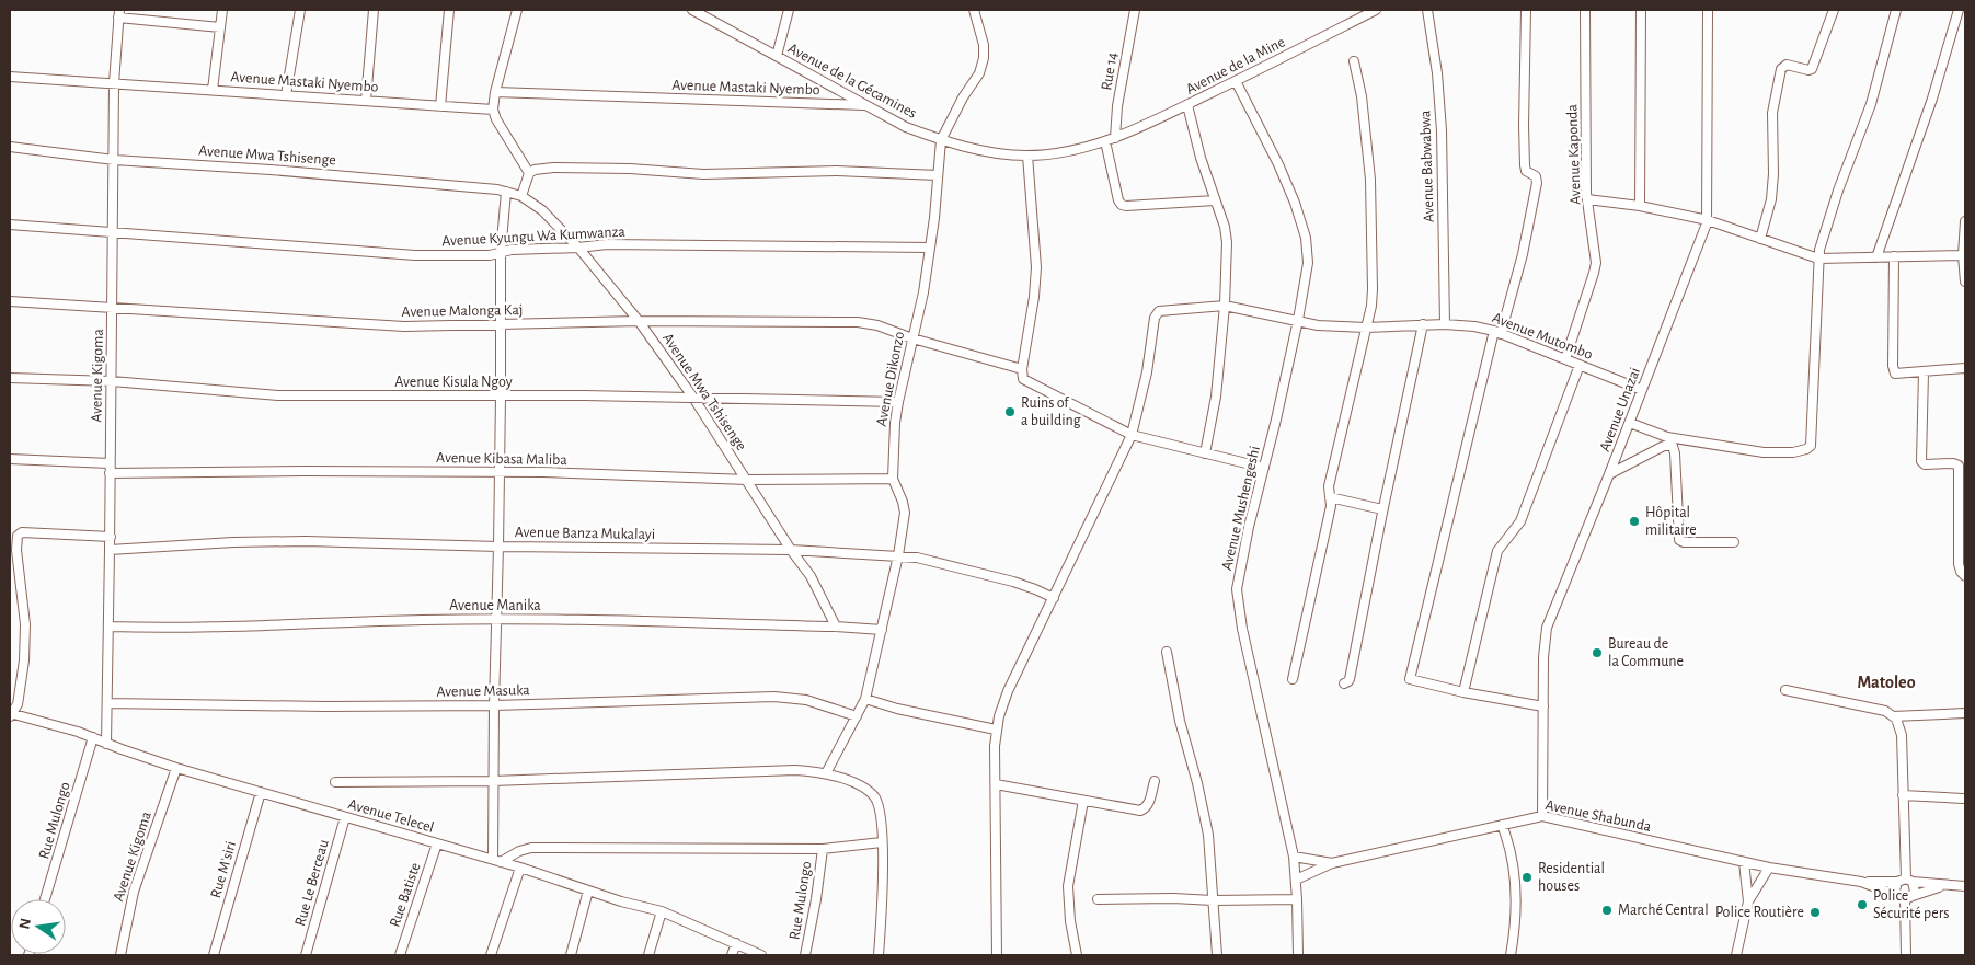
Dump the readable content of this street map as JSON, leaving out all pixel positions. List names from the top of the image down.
{
  "streets": {
    "street": [
      "Avenue de la Mine",
      "Rue 14",
      "Avenue de la Gécamines",
      "Avenue Mastaki Nyembo",
      "Avenue Kaponda",
      "Avenue Mwa Tshisenge",
      "Avenue Babwabwa",
      "Avenue Kyungu Wa Kumwanza",
      "Avenue Malonga Kaj",
      "Avenue Mutombo",
      "Avenue Kigoma",
      "Avenue Dikonzo",
      "Avenue Kisula Ngoy",
      "Avenue Unazai",
      "Avenue Kibasa Maliba",
      "Avenue Mushengeshi",
      "Avenue Banza Mukalayi",
      "Avenue Manika",
      "Avenue Masuka",
      "Avenue Telecel",
      "Avenue Shabunda",
      "Rue Mulongo",
      "Rue M'siri",
      "Rue Le Berceau",
      "Rue Batiste"
    ]
  },
  "crossings": [
    ["Avenue de la Mine", "Rue 14"],
    ["Avenue de la Mine", "Avenue de la Gécamines"],
    ["Avenue de la Mine", "Avenue Mushengeshi"],
    ["Avenue de la Gécamines", "Avenue Mastaki Nyembo"],
    ["Avenue de la Gécamines", "Avenue Dikonzo"],
    ["Avenue Mastaki Nyembo", "Avenue Kigoma"],
    ["Avenue Kaponda", "Avenue Mutombo"],
    ["Avenue Mwa Tshisenge", "Avenue Kyungu Wa Kumwanza"],
    ["Avenue Mwa Tshisenge", "Avenue Malonga Kaj"],
    ["Avenue Mwa Tshisenge", "Avenue Kigoma"],
    ["Avenue Mwa Tshisenge", "Avenue Kisula Ngoy"],
    ["Avenue Mwa Tshisenge", "Avenue Kibasa Maliba"],
    ["Avenue Mwa Tshisenge", "Avenue Banza Mukalayi"],
    ["Avenue Mwa Tshisenge", "Avenue Manika"],
    ["Avenue Babwabwa", "Avenue Mutombo"],
    ["Avenue Kyungu Wa Kumwanza", "Avenue Kigoma"],
    ["Avenue Kyungu Wa Kumwanza", "Avenue Dikonzo"],
    ["Avenue Malonga Kaj", "Avenue Kigoma"],
    ["Avenue Malonga Kaj", "Avenue Dikonzo"],
    ["Avenue Mutombo", "Avenue Unazai"],
    ["Avenue Mutombo", "Avenue Mushengeshi"],
    ["Avenue Kigoma", "Avenue Kisula Ngoy"],
    ["Avenue Kigoma", "Avenue Kibasa Maliba"],
    ["Avenue Kigoma", "Avenue Banza Mukalayi"],
    ["Avenue Kigoma", "Avenue Manika"],
    ["Avenue Kigoma", "Avenue Masuka"],
    ["Avenue Kigoma", "Avenue Telecel"],
    ["Avenue Dikonzo", "Avenue Kisula Ngoy"],
    ["Avenue Dikonzo", "Avenue Kibasa Maliba"],
    ["Avenue Dikonzo", "Avenue Banza Mukalayi"],
    ["Avenue Dikonzo", "Avenue Manika"],
    ["Avenue Dikonzo", "Avenue Masuka"],
    ["Avenue Unazai", "Avenue Shabunda"],
    ["Avenue Telecel", "Rue Mulongo"],
    ["Avenue Telecel", "Rue M'siri"],
    ["Avenue Telecel", "Rue Le Berceau"],
    ["Avenue Telecel", "Rue Batiste"]
  ],
  "districts": ["Matoleo"],
  "places": [
    "Ruins of a building",
    "Hôpital militaire",
    "Bureau de la Commune",
    "Residential houses",
    "Police Sécurité pers",
    "Marché Central",
    "Police Routière"
  ],
  "north": "left"
}
